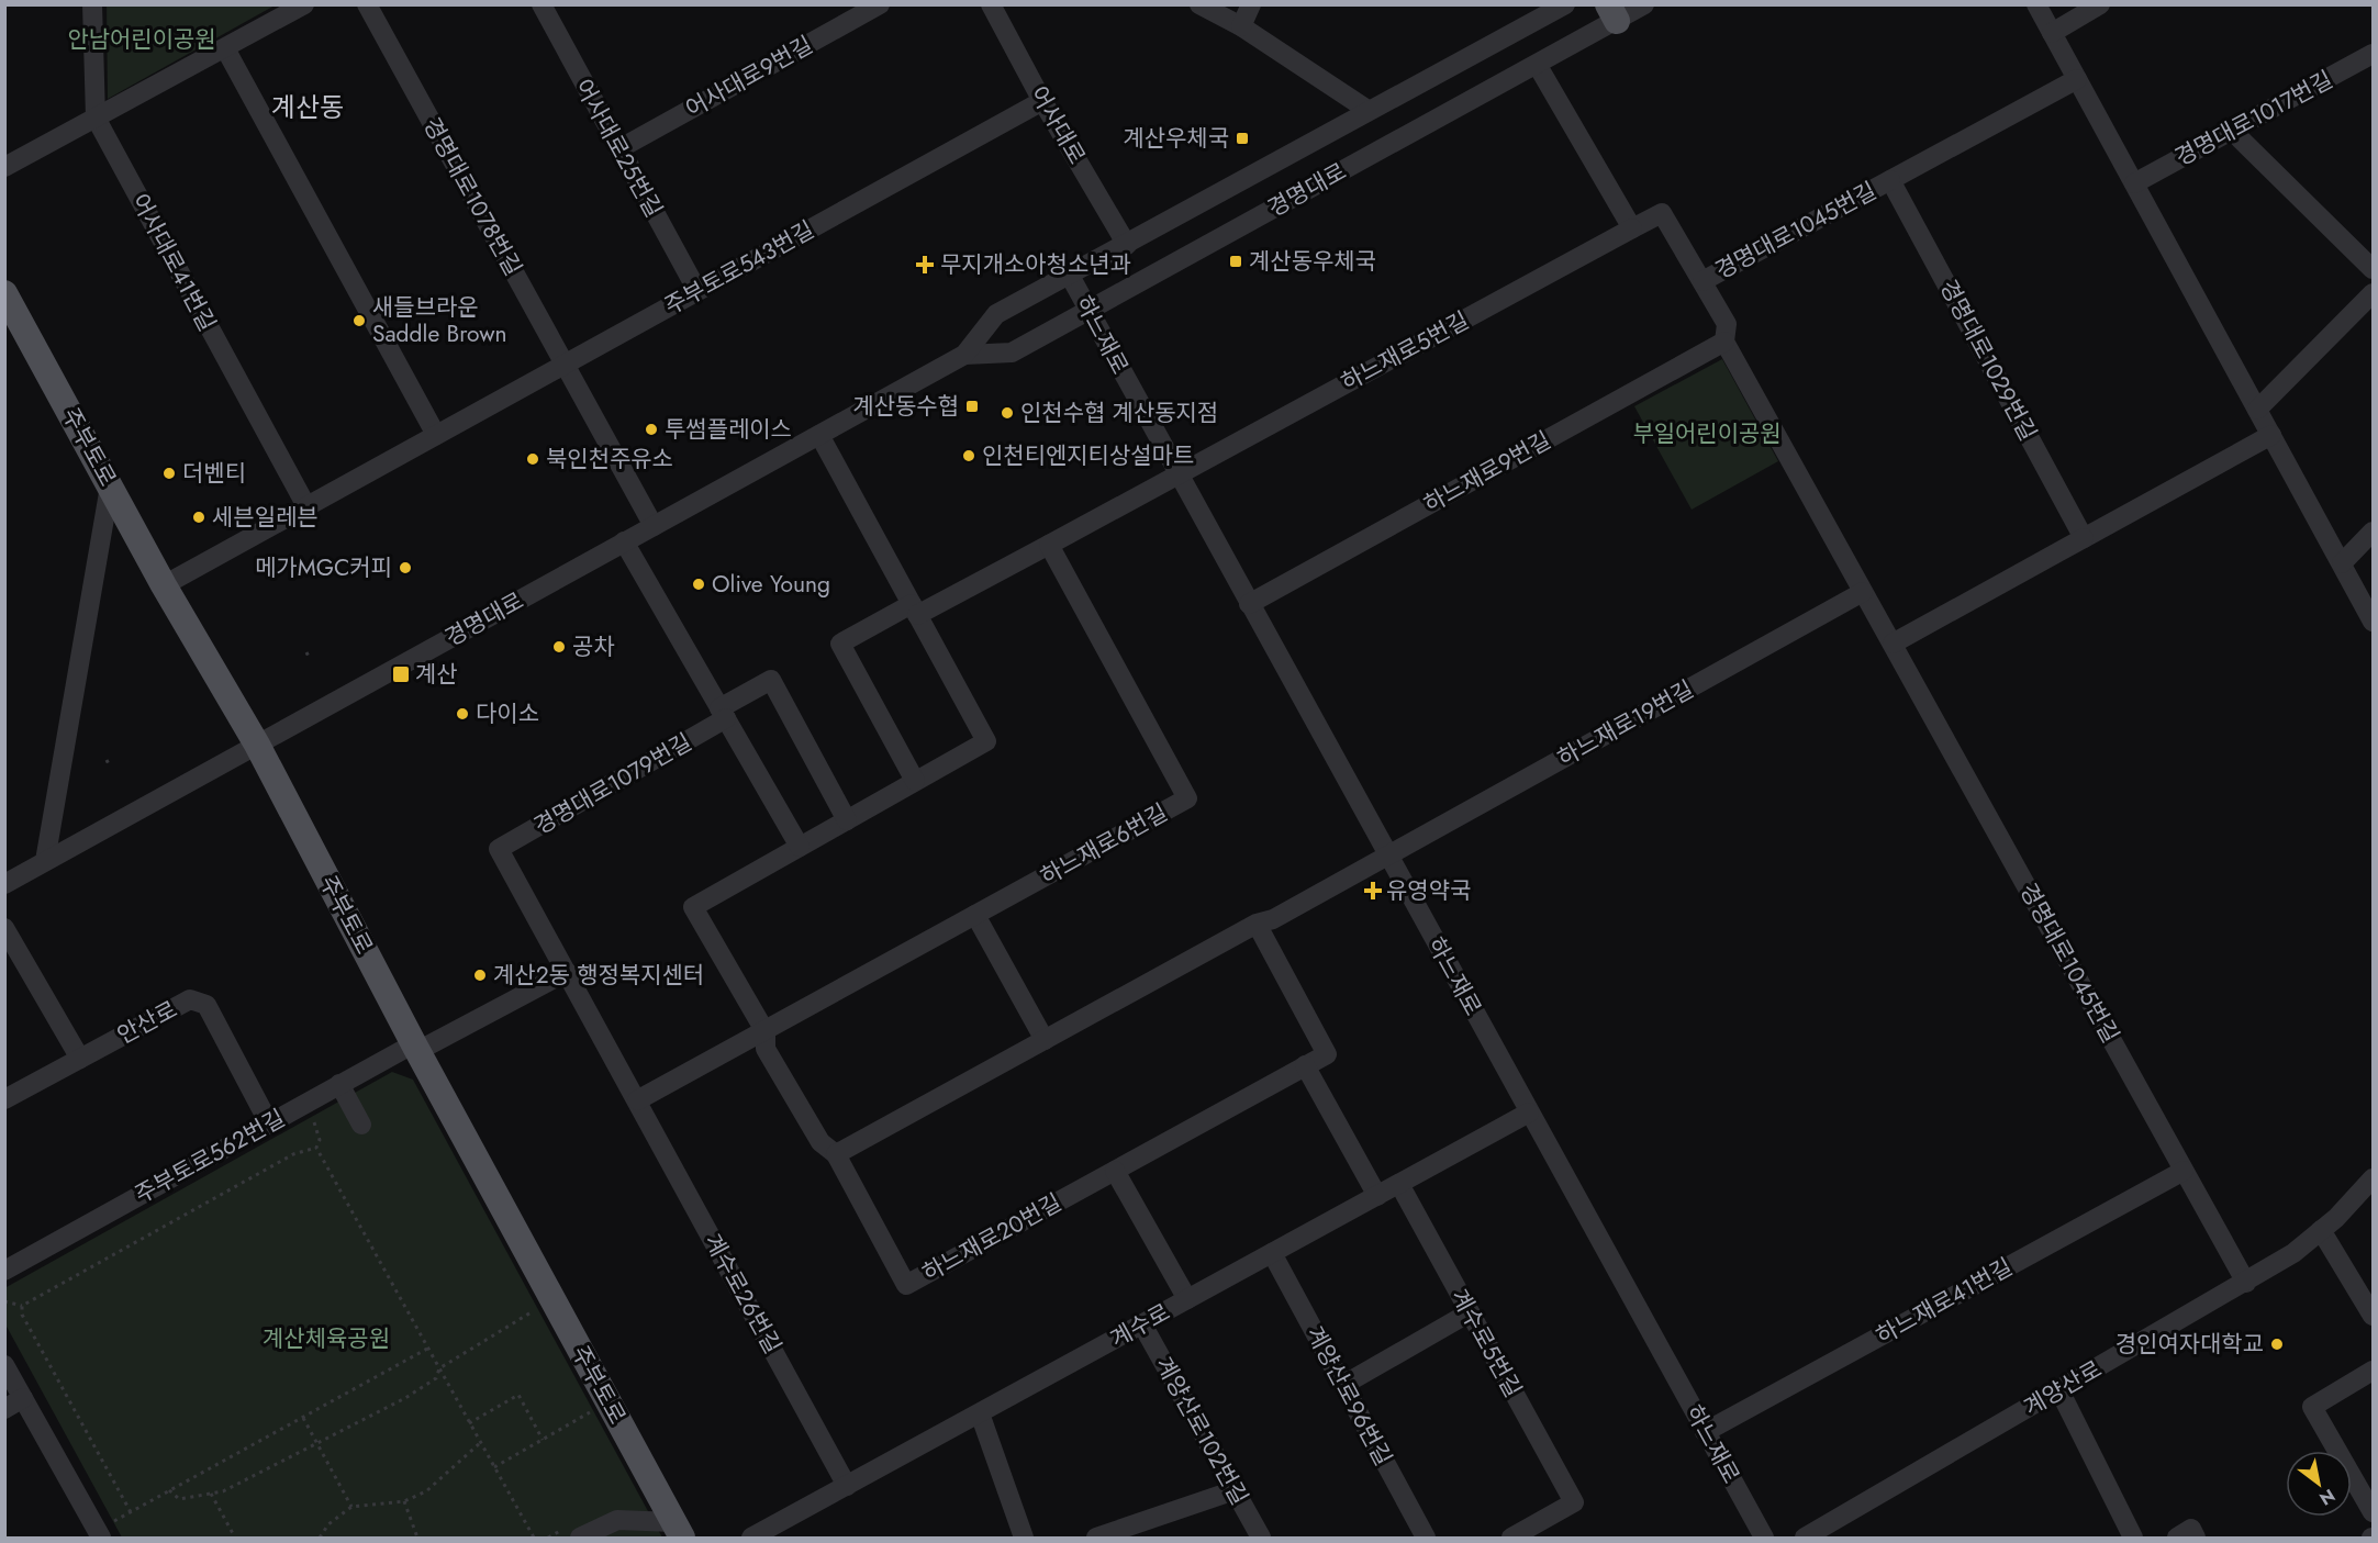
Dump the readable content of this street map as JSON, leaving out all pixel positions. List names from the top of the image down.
{
  "streets": {
    "main road": ["주부토로"],
    "street": [
      "어사대로9번길",
      "경명대로1017번길",
      "어사대로",
      "어사대로25번길",
      "경명대로",
      "경명대로1078번길",
      "경명대로1045번길",
      "어사대로41번길",
      "주부토로543번길",
      "하느재로",
      "하느재로5번길",
      "경명대로1029번길",
      "하느재로9번길",
      "하느재로19번길",
      "경명대로1079번길",
      "하느재로6번길",
      "안산로",
      "주부토로562번길",
      "하느재로20번길",
      "계수로26번길",
      "하느재로41번길",
      "계수로",
      "계수로5번길",
      "계양산로",
      "계양산로96번길",
      "계양산로102번길"
    ]
  },
  "crossings": [
    ["어사대로9번길", "어사대로25번길"],
    ["어사대로", "경명대로"],
    ["어사대로", "주부토로543번길"],
    ["어사대로25번길", "주부토로543번길"],
    ["경명대로", "경명대로1078번길"],
    ["경명대로", "하느재로"],
    ["경명대로", "주부토로"],
    ["경명대로1078번길", "주부토로543번길"],
    ["경명대로1045번길", "하느재로5번길"],
    ["경명대로1045번길", "경명대로1029번길"],
    ["경명대로1045번길", "하느재로9번길"],
    ["경명대로1045번길", "하느재로19번길"],
    ["경명대로1045번길", "하느재로41번길"],
    ["경명대로1045번길", "계양산로"],
    ["어사대로41번길", "주부토로543번길"],
    ["주부토로543번길", "주부토로"],
    ["하느재로", "하느재로5번길"],
    ["하느재로", "하느재로9번길"],
    ["하느재로", "하느재로19번길"],
    ["하느재로", "하느재로41번길"],
    ["하느재로", "계수로"],
    ["주부토로", "주부토로562번길"],
    ["경명대로1079번길", "계수로26번길"],
    ["하느재로6번길", "계수로26번길"],
    ["안산로", "주부토로562번길"],
    ["주부토로562번길", "계수로26번길"],
    ["계수로26번길", "계수로"],
    ["계수로", "계수로5번길"],
    ["계수로", "계양산로96번길"],
    ["계수로", "계양산로102번길"]
  ],
  "districts": ["계산동"],
  "parks": ["안남어린이공원", "부일어린이공원", "계산체육공원"],
  "places": {
    "transit": [
      "계산우체국",
      "계산동우체국",
      "계산동수협",
      "계산"
    ],
    "health": ["무지개소아청소년과", "유영약국"],
    "other": [
      "새들브라운 Saddle Brown",
      "인천수협 계산동지점",
      "투썸플레이스",
      "인천티엔지티상설마트",
      "북인천주유소",
      "더벤티",
      "세븐일레븐",
      "메가MGC커피",
      "Olive Young",
      "공차",
      "다이소",
      "계산2동 행정복지센터",
      "경인여자대학교"
    ]
  },
  "north": "bottom right"
}
